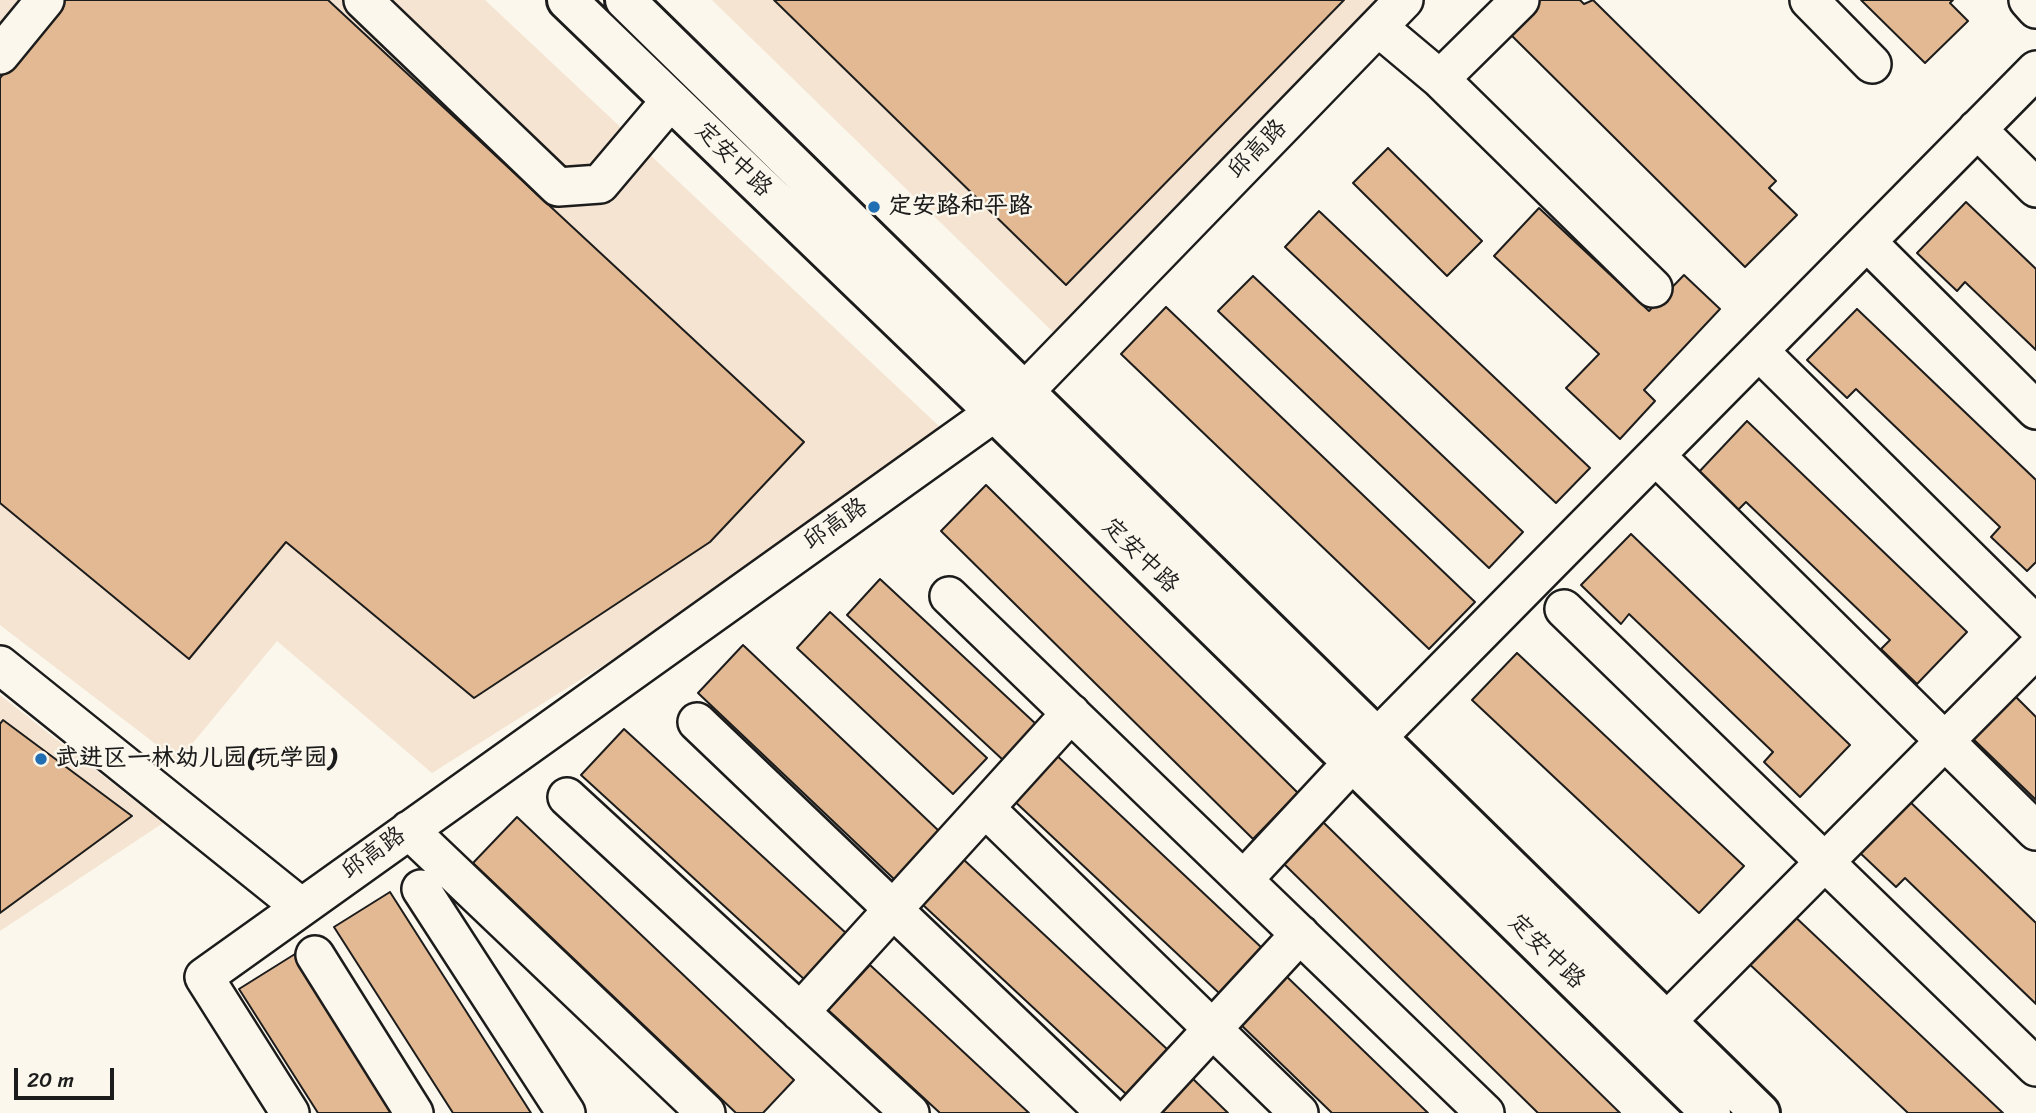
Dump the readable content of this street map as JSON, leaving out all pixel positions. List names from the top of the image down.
{
  "streets": {
    "main road": ["定安中路"],
    "street": ["邱高路"]
  },
  "crossings": [
    ["邱高路", "定安中路"]
  ],
  "places": ["定安路和平路", "武进区一林幼儿园(玩学园)"],
  "scale_bar": "20 m"
}
